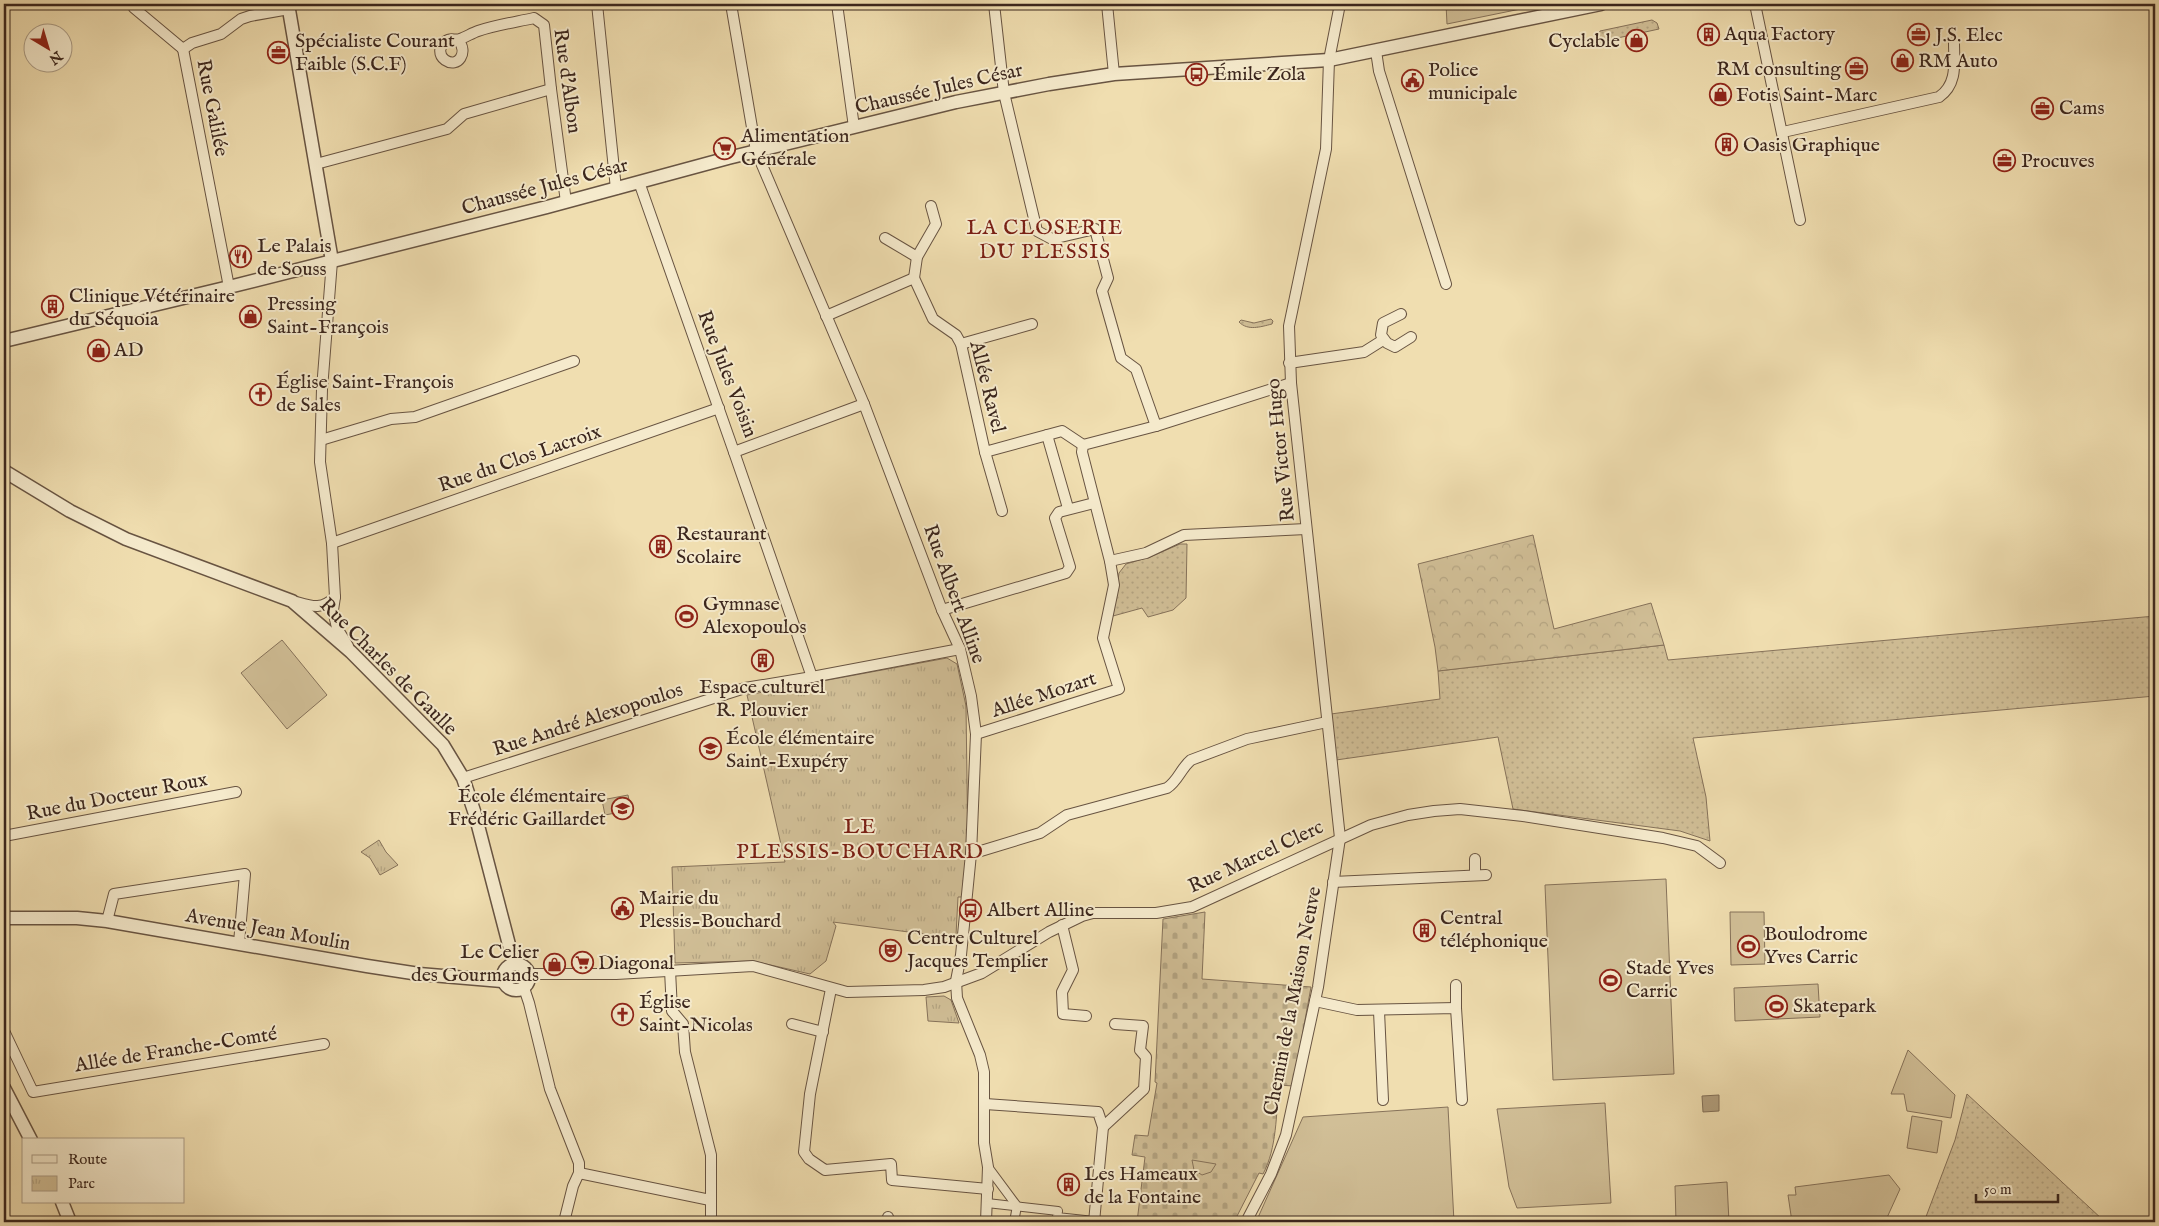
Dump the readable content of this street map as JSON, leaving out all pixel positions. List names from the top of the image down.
{
  "streets": {
    "street": [
      "Rue d'Albon",
      "Chaussée Jules César",
      "Rue Galilée",
      "Rue Jules Voisin",
      "Allée Ravel",
      "Rue Victor Hugo",
      "Rue du Clos Lacroix",
      "Rue Albert Alline",
      "Rue Charles de Gaulle",
      "Allée Mozart",
      "Rue André Alexopoulos",
      "Rue du Docteur Roux",
      "Rue Marcel Clerc",
      "Avenue Jean Moulin",
      "Chemin de la Maison Neuve",
      "Allée de Franche-Comté"
    ]
  },
  "crossings": [
    ["Rue d'Albon", "Chaussée Jules César"],
    ["Chaussée Jules César", "Rue Galilée"],
    ["Chaussée Jules César", "Rue Jules Voisin"],
    ["Chaussée Jules César", "Rue Victor Hugo"],
    ["Chaussée Jules César", "Rue Albert Alline"],
    ["Rue Jules Voisin", "Rue du Clos Lacroix"],
    ["Rue Jules Voisin", "Rue Albert Alline"],
    ["Rue Victor Hugo", "Rue Marcel Clerc"],
    ["Rue Victor Hugo", "Chemin de la Maison Neuve"],
    ["Rue Albert Alline", "Allée Mozart"],
    ["Rue Albert Alline", "Rue André Alexopoulos"],
    ["Rue Albert Alline", "Rue Marcel Clerc"],
    ["Rue Charles de Gaulle", "Rue André Alexopoulos"],
    ["Rue Charles de Gaulle", "Rue Marcel Clerc"],
    ["Rue Charles de Gaulle", "Avenue Jean Moulin"],
    ["Rue Marcel Clerc", "Avenue Jean Moulin"],
    ["Rue Marcel Clerc", "Chemin de la Maison Neuve"]
  ],
  "districts": ["LA CLOSERIE DU PLESSIS", "LE PLESSIS-BOUCHARD"],
  "places": {
    "building": [
      "Aqua Factory",
      "Oasis Graphique",
      "Clinique Vétérinaire du Séquoia",
      "Restaurant Scolaire",
      "Espace culturel R. Plouvier",
      "Central téléphonique",
      "Les Hameaux de la Fontaine"
    ],
    "office": [
      "J.S. Elec",
      "Spécialiste Courant Faible (S.C.F)",
      "RM consulting",
      "Cams",
      "Procuves"
    ],
    "shop": [
      "Cyclable",
      "RM Auto",
      "Fotis Saint-Marc",
      "Pressing Saint-François",
      "AD",
      "Le Celier des Gourmands"
    ],
    "bus stop": ["Émile Zola", "Albert Alline"],
    "public building": ["Police municipale", "Mairie du Plessis-Bouchard"],
    "supermarket": ["Alimentation Générale", "Diagonal"],
    "restaurant": ["Le Palais de Souss"],
    "church": ["Église Saint-François de Sales", "Église Saint-Nicolas"],
    "sports": [
      "Gymnase Alexopoulos",
      "Boulodrome Yves Carric",
      "Stade Yves Carric",
      "Skatepark"
    ],
    "school or university": ["École élémentaire Saint-Exupéry", "École élémentaire Frédéric Gaillardet"],
    "theatre": ["Centre Culturel Jacques Templier"]
  },
  "legend": ["Route", "Parc"],
  "scale_bar": "50 m",
  "north": "bottom right"
}
